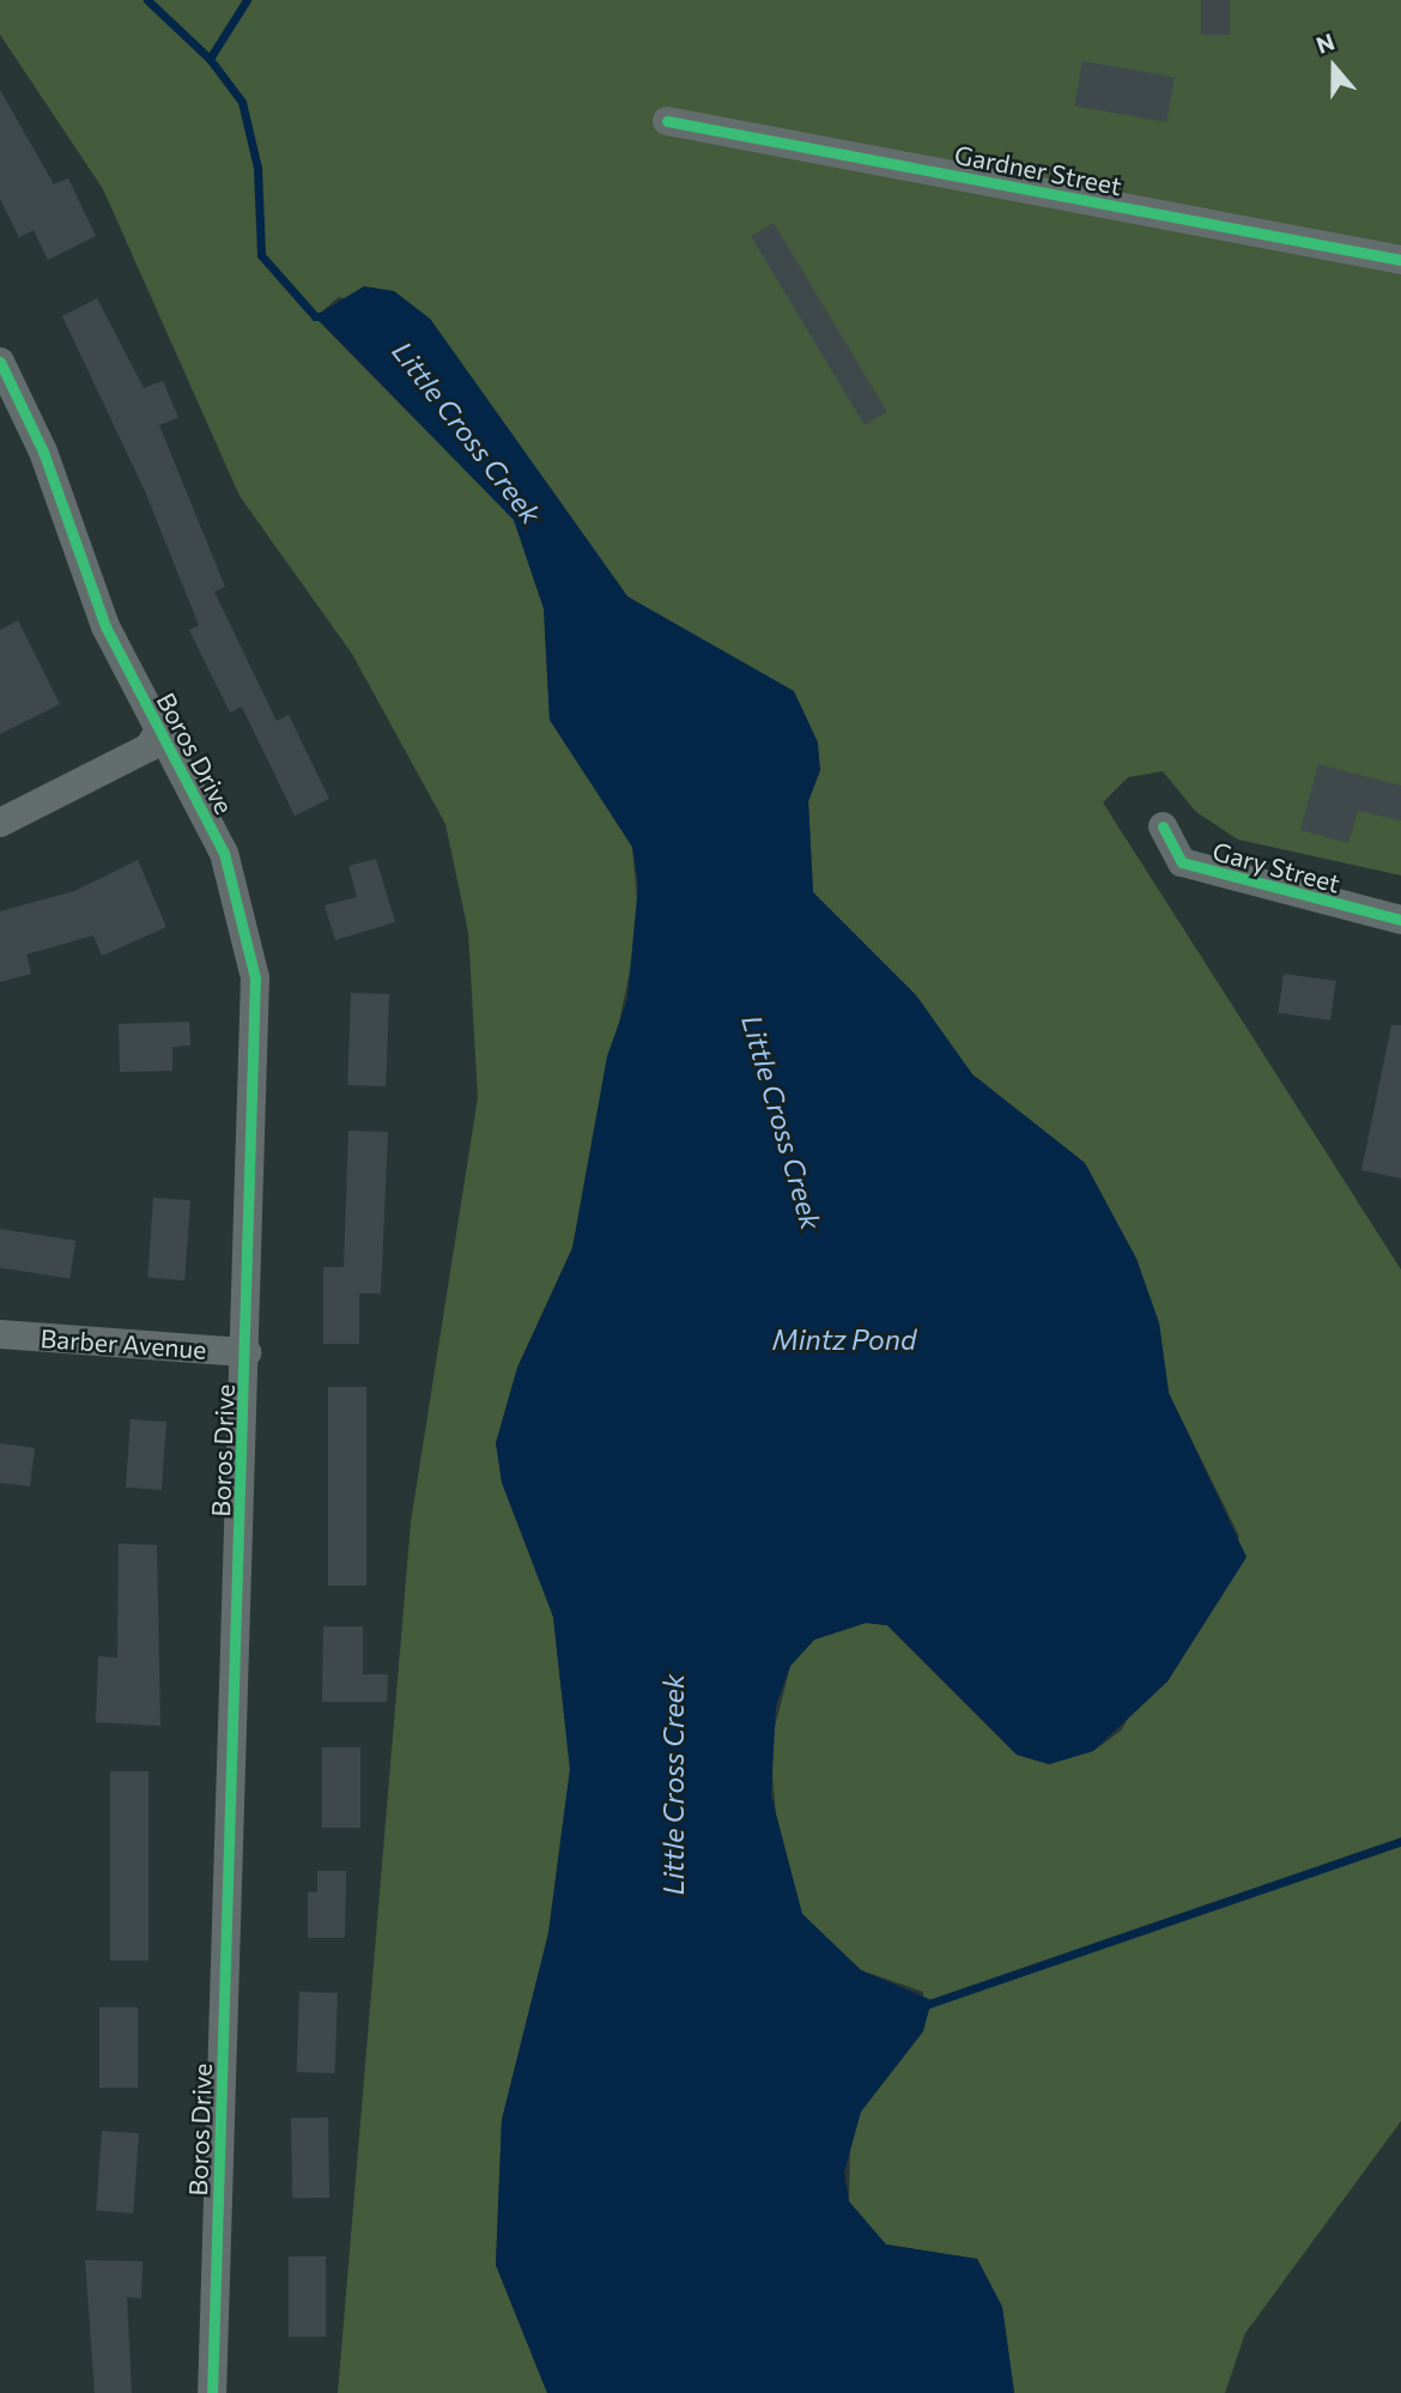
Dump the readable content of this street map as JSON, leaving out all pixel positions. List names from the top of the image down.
{
  "streets": {
    "street": [
      "Gardner Street",
      "Boros Drive",
      "Gary Street",
      "Barber Avenue"
    ]
  },
  "crossings": [
    ["Boros Drive", "Barber Avenue"]
  ],
  "water": ["Little Cross Creek", "Mintz Pond"],
  "north": "top"
}
